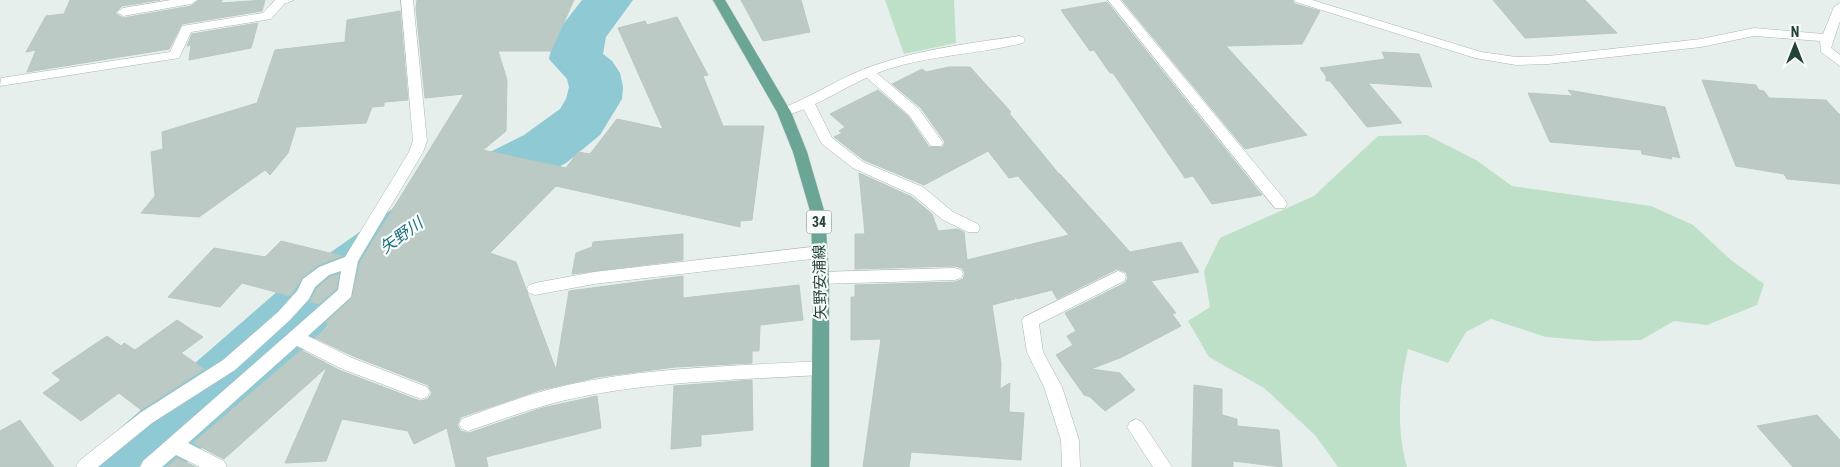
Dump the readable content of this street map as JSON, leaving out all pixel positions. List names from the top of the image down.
{
  "streets": {
    "main road": ["34", "矢野安浦線"]
  },
  "water": ["矢野川"],
  "north": "top"
}
